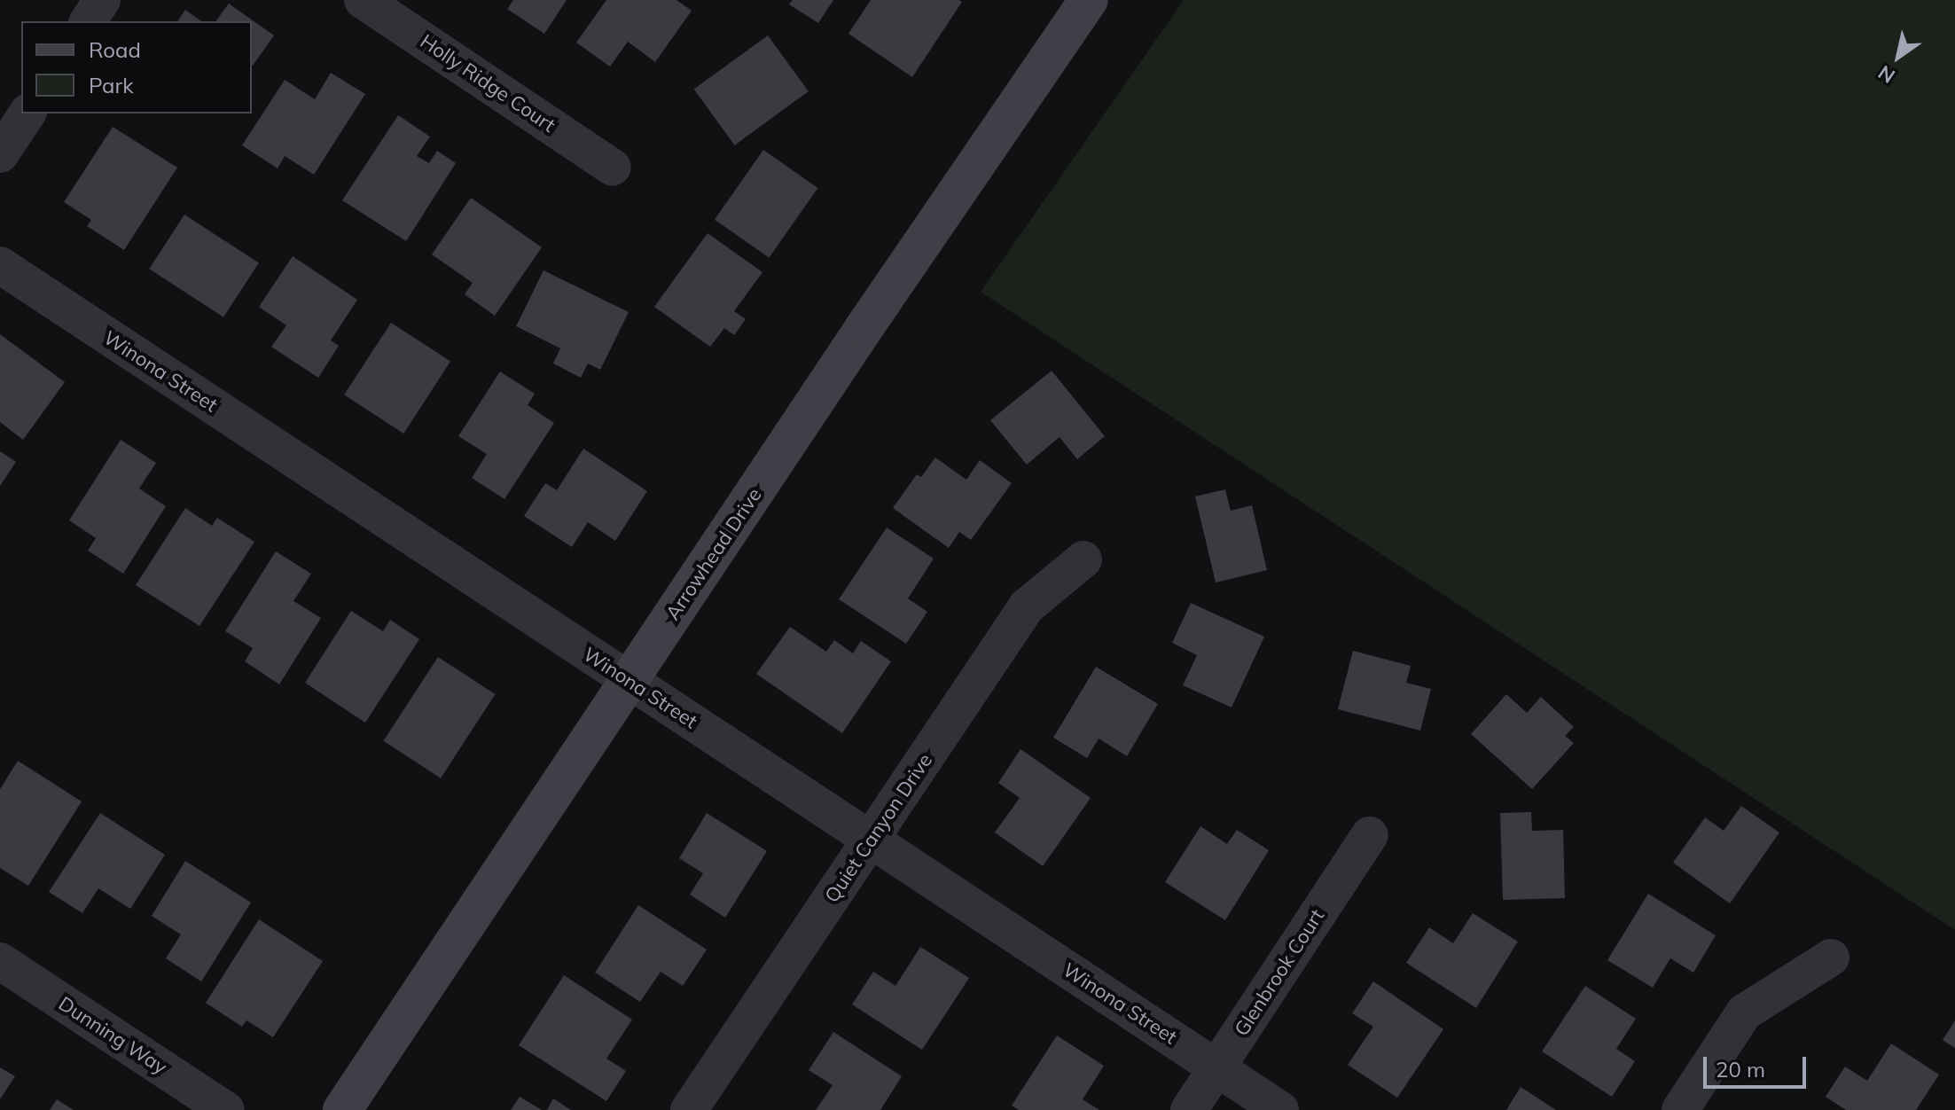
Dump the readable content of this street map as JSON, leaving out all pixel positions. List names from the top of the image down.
{
  "streets": {
    "main road": ["Arrowhead Drive"],
    "street": [
      "Holly Ridge Court",
      "Winona Street",
      "Quiet Canyon Drive",
      "Glenbrook Court",
      "Dunning Way"
    ]
  },
  "crossings": [
    ["Winona Street", "Arrowhead Drive"],
    ["Winona Street", "Quiet Canyon Drive"],
    ["Winona Street", "Glenbrook Court"]
  ],
  "legend": ["Road", "Park"],
  "scale_bar": "20 m",
  "north": "bottom left"
}
